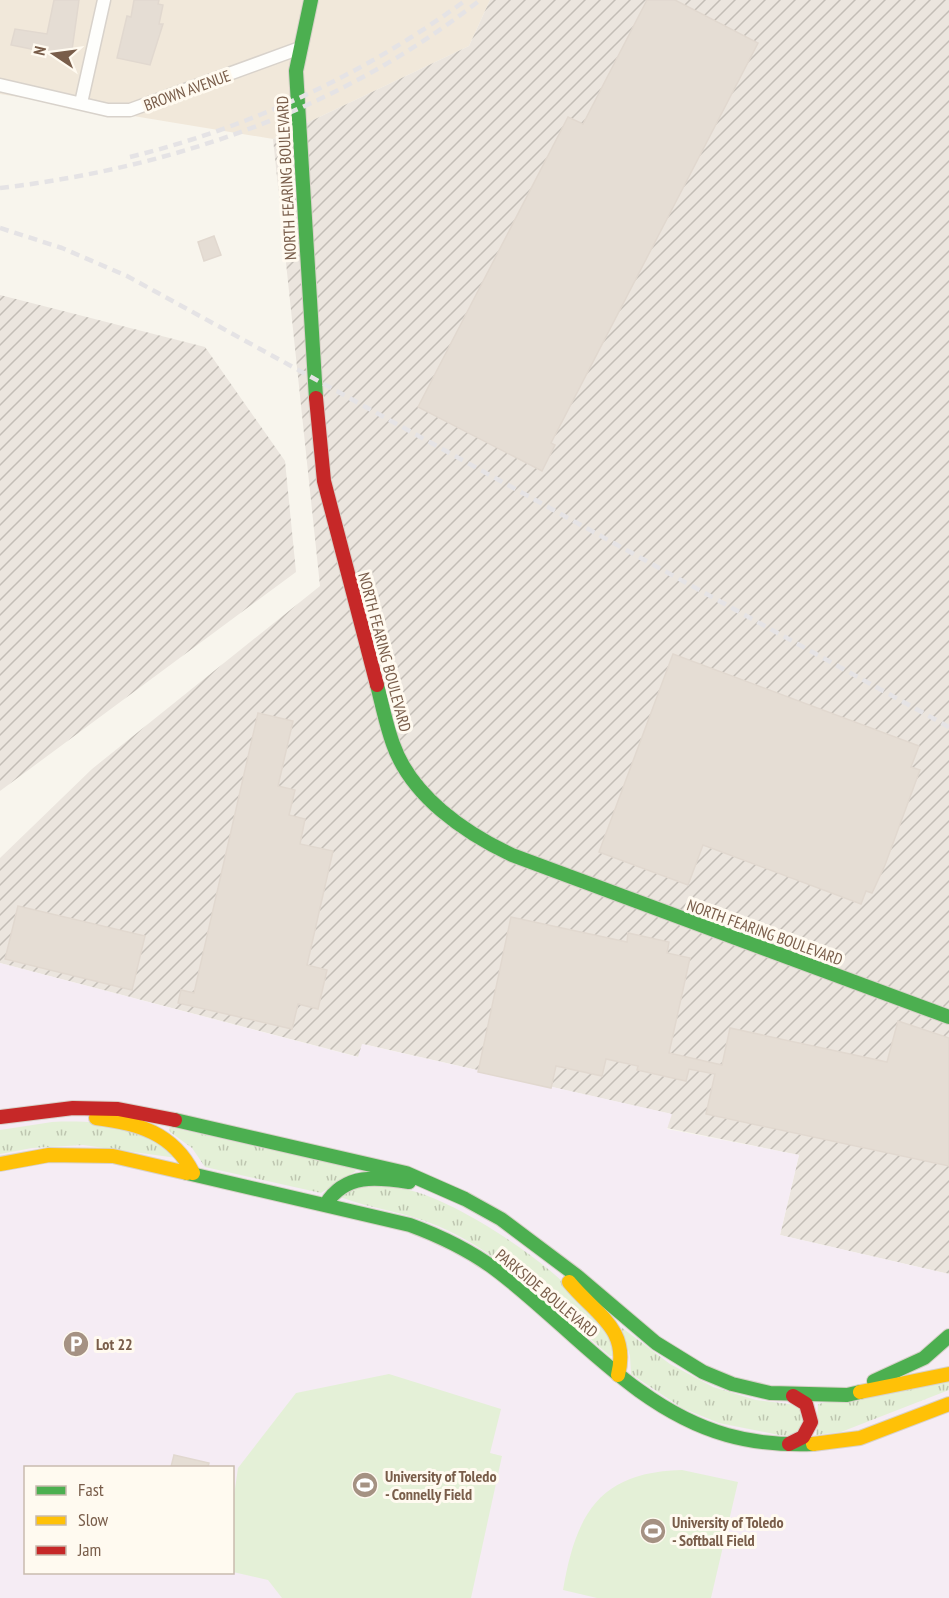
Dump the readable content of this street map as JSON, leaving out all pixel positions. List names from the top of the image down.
{
  "streets": {
    "street": ["BROWN AVENUE", "NORTH FEARING BOULEVARD", "PARKSIDE BOULEVARD"]
  },
  "crossings": [
    ["BROWN AVENUE", "NORTH FEARING BOULEVARD"]
  ],
  "places": {
    "parking": ["Lot 22"],
    "sports": ["University of Toledo - Connelly Field", "University of Toledo - Softball Field"]
  },
  "legend": ["Fast", "Slow", "Jam"],
  "north": "left"
}
